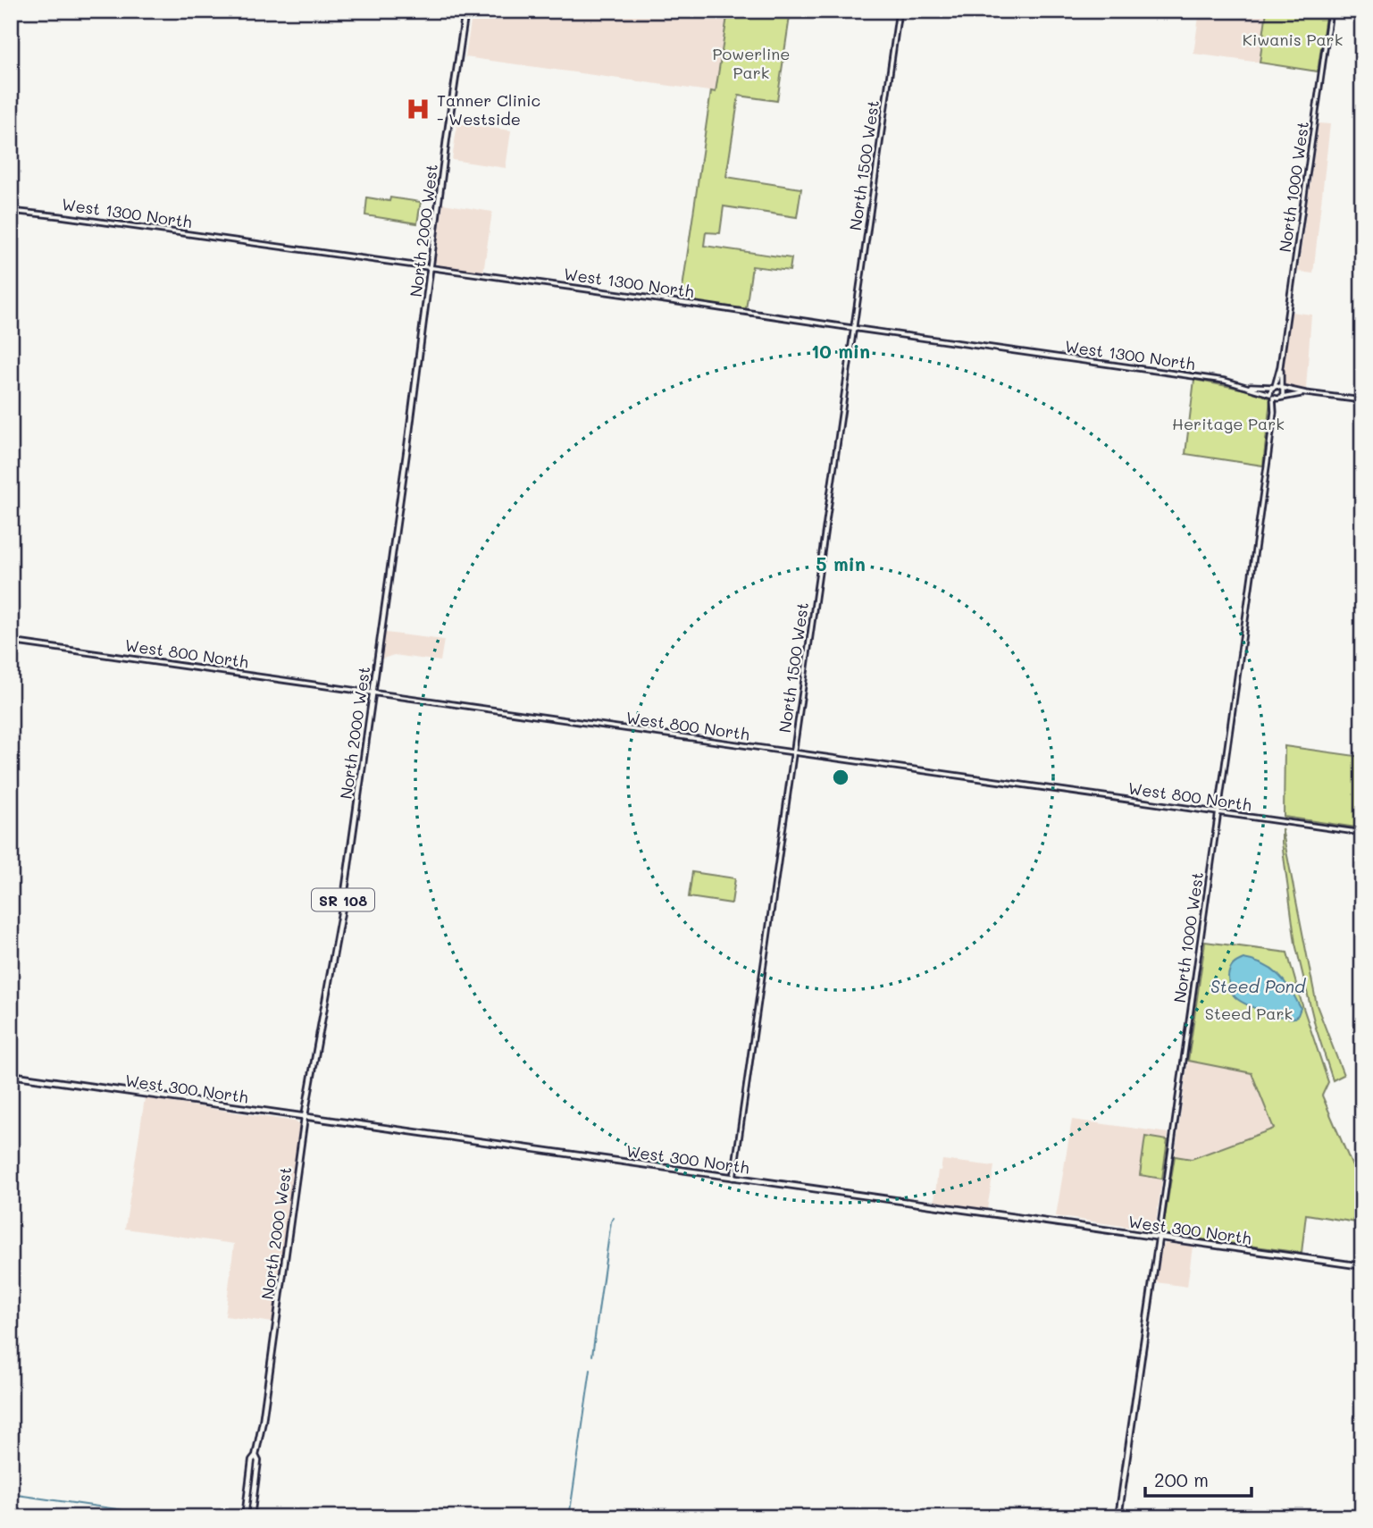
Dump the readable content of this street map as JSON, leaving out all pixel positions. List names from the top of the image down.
{
  "streets": {
    "main road": [
      "North 1000 West",
      "North 2000 West",
      "SR 108",
      "West 300 North"
    ],
    "street": ["North 1500 West", "West 1300 North", "West 800 North"]
  },
  "crossings": [
    ["North 1500 West", "West 1300 North"],
    ["North 1500 West", "West 800 North"],
    ["North 1500 West", "West 300 North"],
    ["North 1000 West", "West 1300 North"],
    ["North 1000 West", "West 800 North"],
    ["North 1000 West", "West 300 North"],
    ["West 1300 North", "North 2000 West"],
    ["North 2000 West", "West 800 North"],
    ["North 2000 West", "West 300 North"]
  ],
  "water": ["Steed Pond"],
  "parks": [
    "Kiwanis Park",
    "Powerline Park",
    "Heritage Park",
    "Steed Park"
  ],
  "places": {
    "hospital": ["Tanner Clinic - Westside"]
  },
  "scale_bar": "200 m",
  "rings": ["10 min", "5 min"]
}
